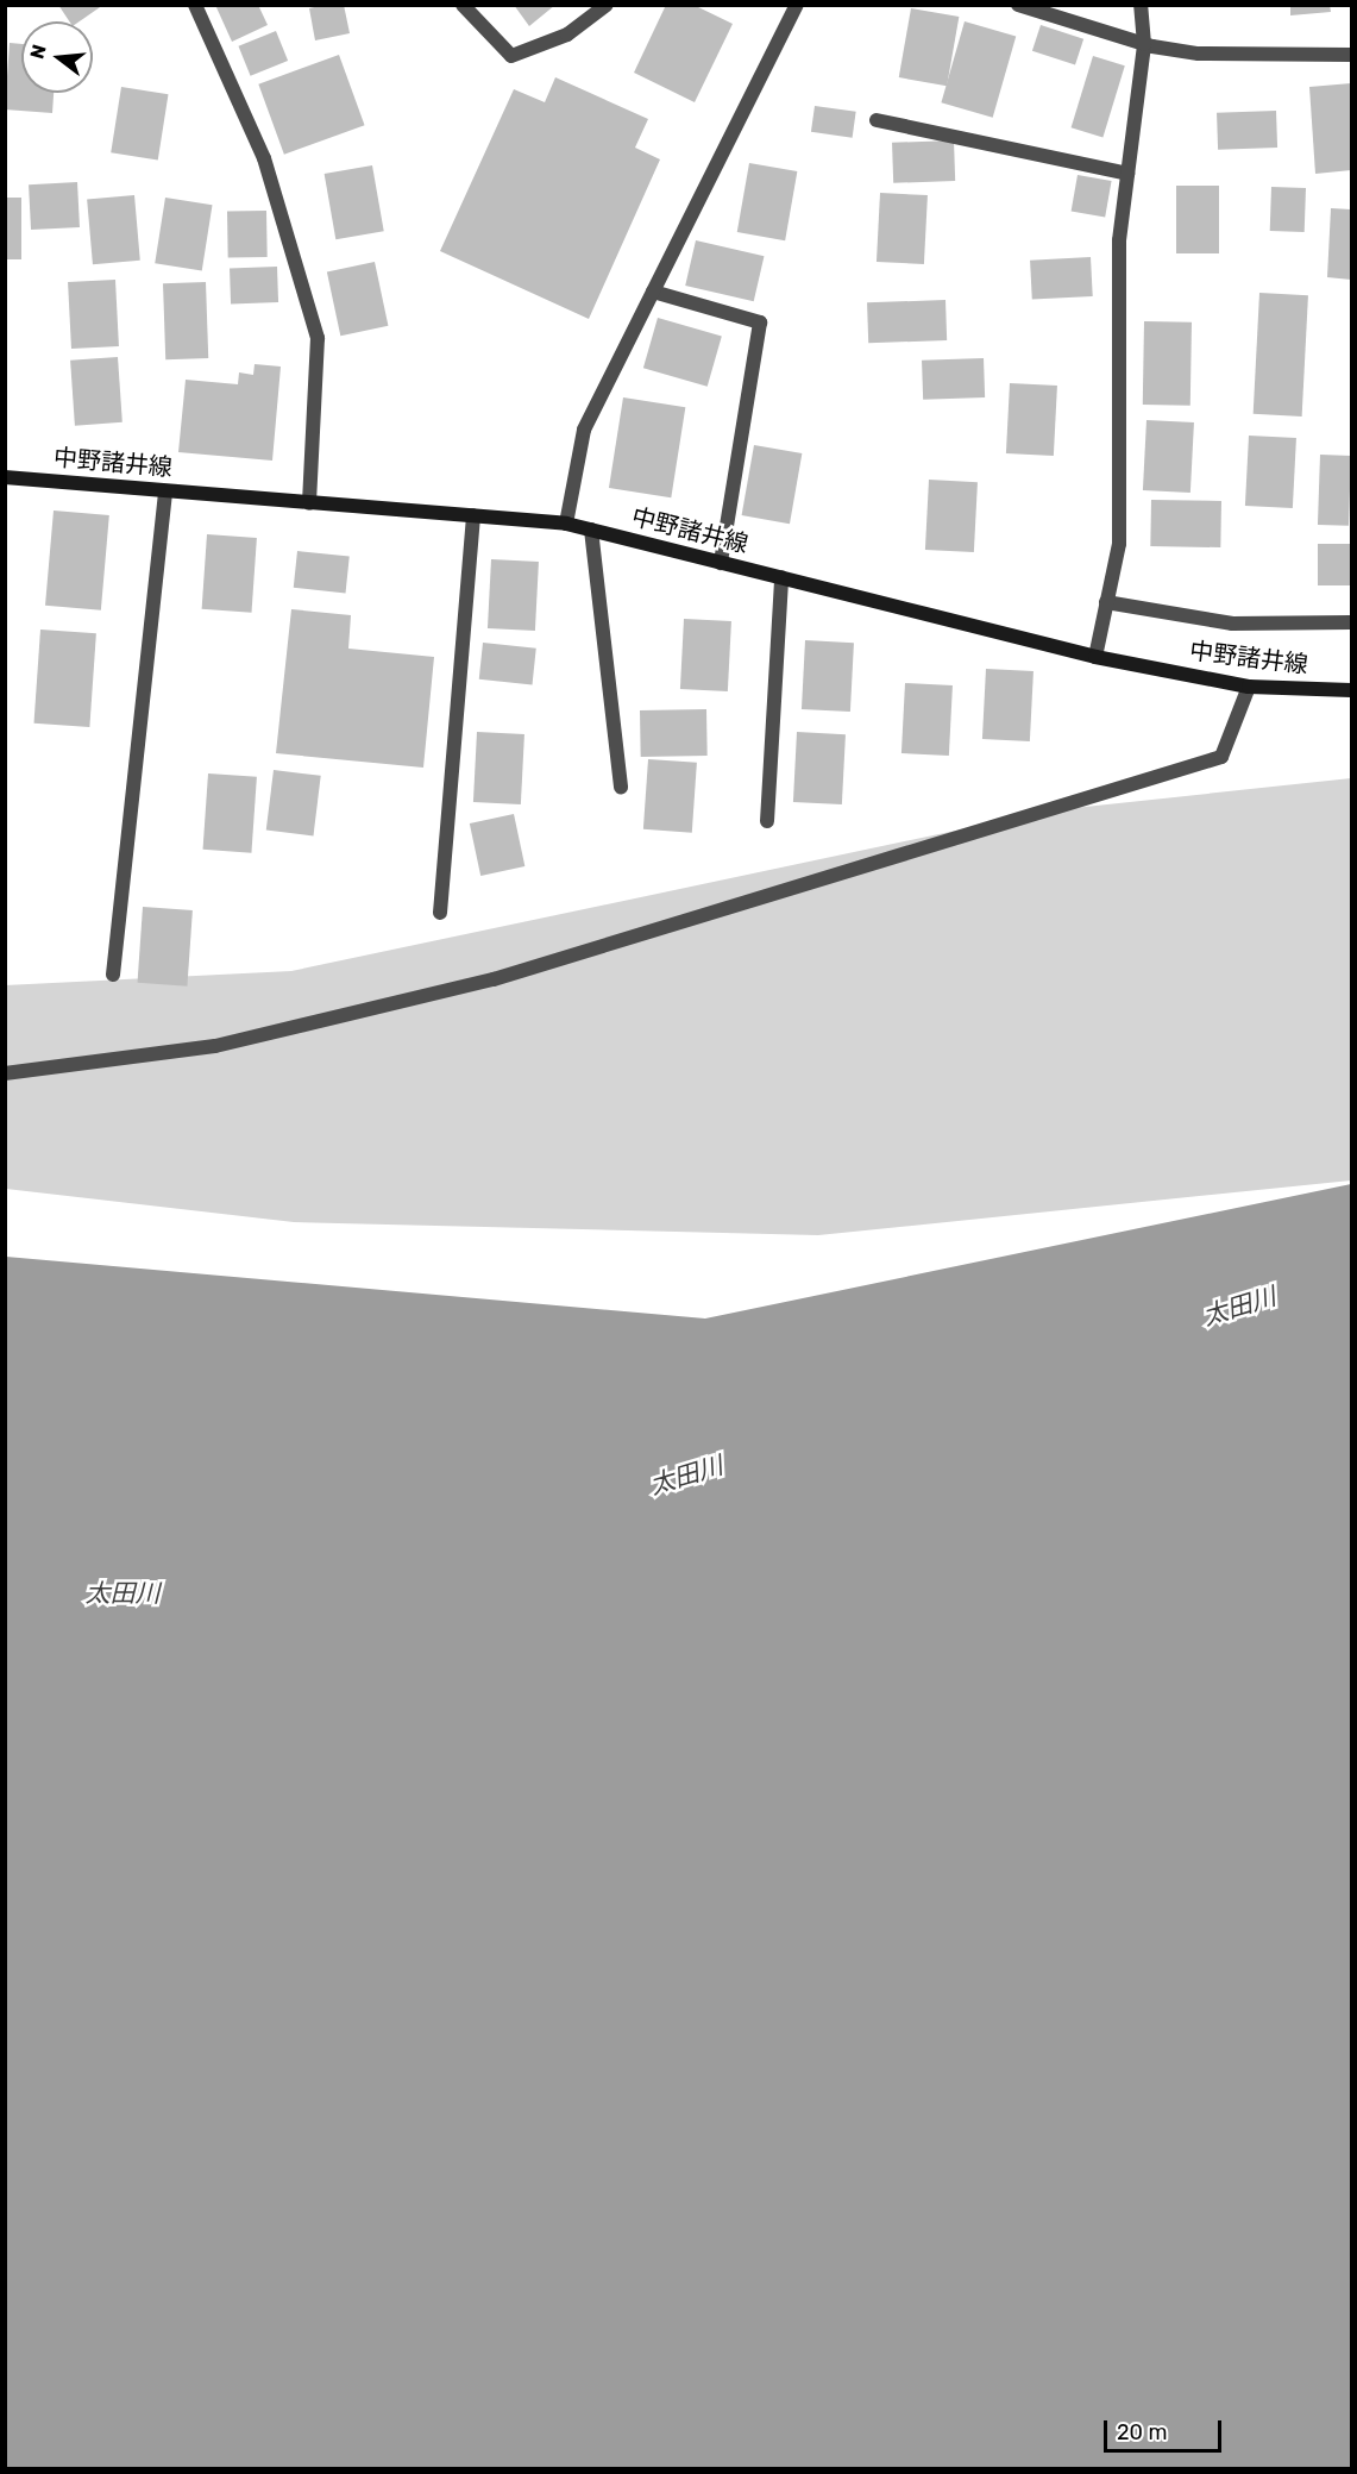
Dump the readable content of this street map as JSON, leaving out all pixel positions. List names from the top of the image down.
{
  "streets": {
    "main road": ["中野諸井線"]
  },
  "water": ["太田川"],
  "scale_bar": "20 m",
  "north": "left"
}
